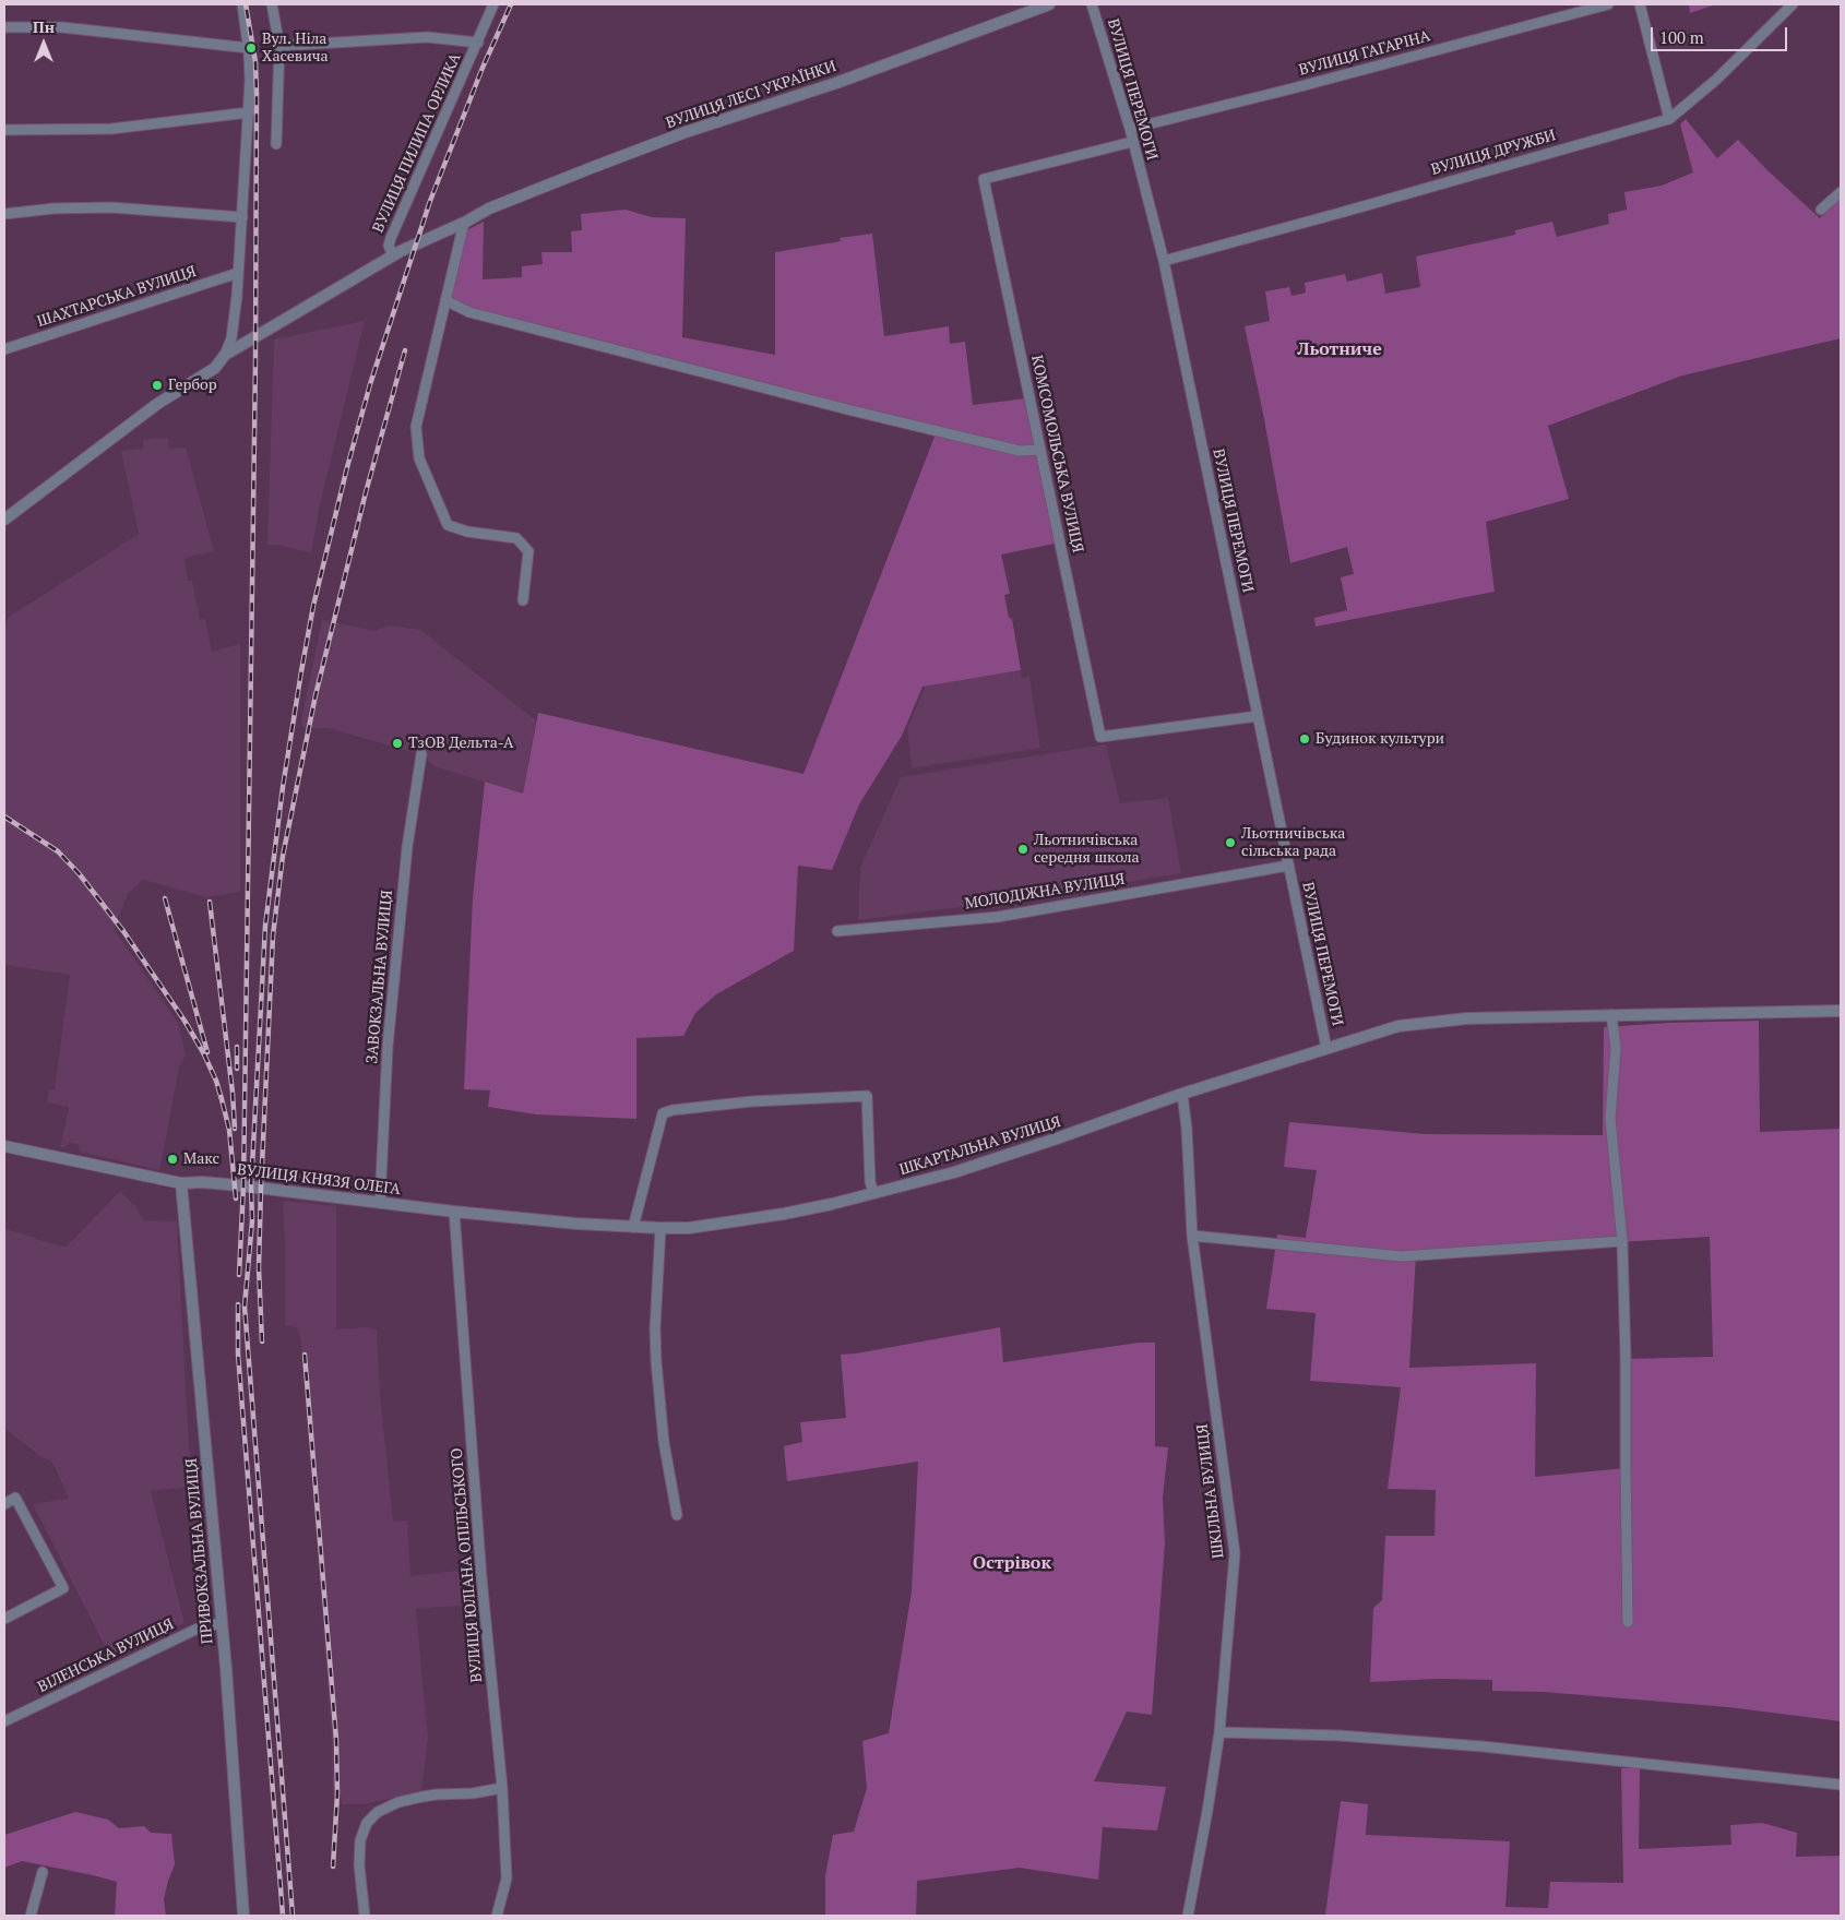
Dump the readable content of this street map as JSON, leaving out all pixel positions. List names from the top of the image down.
{
  "streets": {
    "street": [
      "ВУЛИЦЯ ГАГАРІНА",
      "ВУЛИЦЯ ПЕРЕМОГИ",
      "ВУЛИЦЯ ЛЕСІ УКРАЇНКИ",
      "ВУЛИЦЯ ПИЛИПА ОРЛИКА",
      "ВУЛИЦЯ ДРУЖБИ",
      "ШАХТАРСЬКА ВУЛИЦЯ",
      "КОМСОМОЛЬСЬКА ВУЛИЦЯ",
      "МОЛОДІЖНА ВУЛИЦЯ",
      "ЗАВОКЗАЛЬНА ВУЛИЦЯ",
      "ШКАРТАЛЬНА ВУЛИЦЯ",
      "ВУЛИЦЯ КНЯЗЯ ОЛЕГА",
      "ШКІЛЬНА ВУЛИЦЯ",
      "ПРИВОКЗАЛЬНА ВУЛИЦЯ",
      "ВУЛИЦЯ ЮЛІАНА ОПІЛЬСЬКОГО",
      "ВІЛЕНСЬКА ВУЛИЦЯ"
    ]
  },
  "crossings": [
    ["ВУЛИЦЯ ГАГАРІНА", "ВУЛИЦЯ ПЕРЕМОГИ"],
    ["ВУЛИЦЯ ПЕРЕМОГИ", "ВУЛИЦЯ ДРУЖБИ"],
    ["ВУЛИЦЯ ПЕРЕМОГИ", "КОМСОМОЛЬСЬКА ВУЛИЦЯ"],
    ["ВУЛИЦЯ ПЕРЕМОГИ", "МОЛОДІЖНА ВУЛИЦЯ"],
    ["ВУЛИЦЯ ПЕРЕМОГИ", "ШКАРТАЛЬНА ВУЛИЦЯ"],
    ["ВУЛИЦЯ ЛЕСІ УКРАЇНКИ", "ВУЛИЦЯ ПИЛИПА ОРЛИКА"],
    ["ЗАВОКЗАЛЬНА ВУЛИЦЯ", "ВУЛИЦЯ КНЯЗЯ ОЛЕГА"],
    ["ШКАРТАЛЬНА ВУЛИЦЯ", "ВУЛИЦЯ КНЯЗЯ ОЛЕГА"],
    ["ШКАРТАЛЬНА ВУЛИЦЯ", "ШКІЛЬНА ВУЛИЦЯ"],
    ["ВУЛИЦЯ КНЯЗЯ ОЛЕГА", "ПРИВОКЗАЛЬНА ВУЛИЦЯ"],
    ["ВУЛИЦЯ КНЯЗЯ ОЛЕГА", "ВУЛИЦЯ ЮЛІАНА ОПІЛЬСЬКОГО"],
    ["ПРИВОКЗАЛЬНА ВУЛИЦЯ", "ВІЛЕНСЬКА ВУЛИЦЯ"]
  ],
  "districts": ["Льотниче", "Острівок"],
  "places": [
    "Вул. Ніла Хасевича",
    "Гербор",
    "Будинок культури",
    "ТзОВ Дельта-А",
    "Льотничівська сільська рада",
    "Льотничівська середня школа",
    "Макс"
  ],
  "scale_bar": "100 m",
  "north": "top"
}
